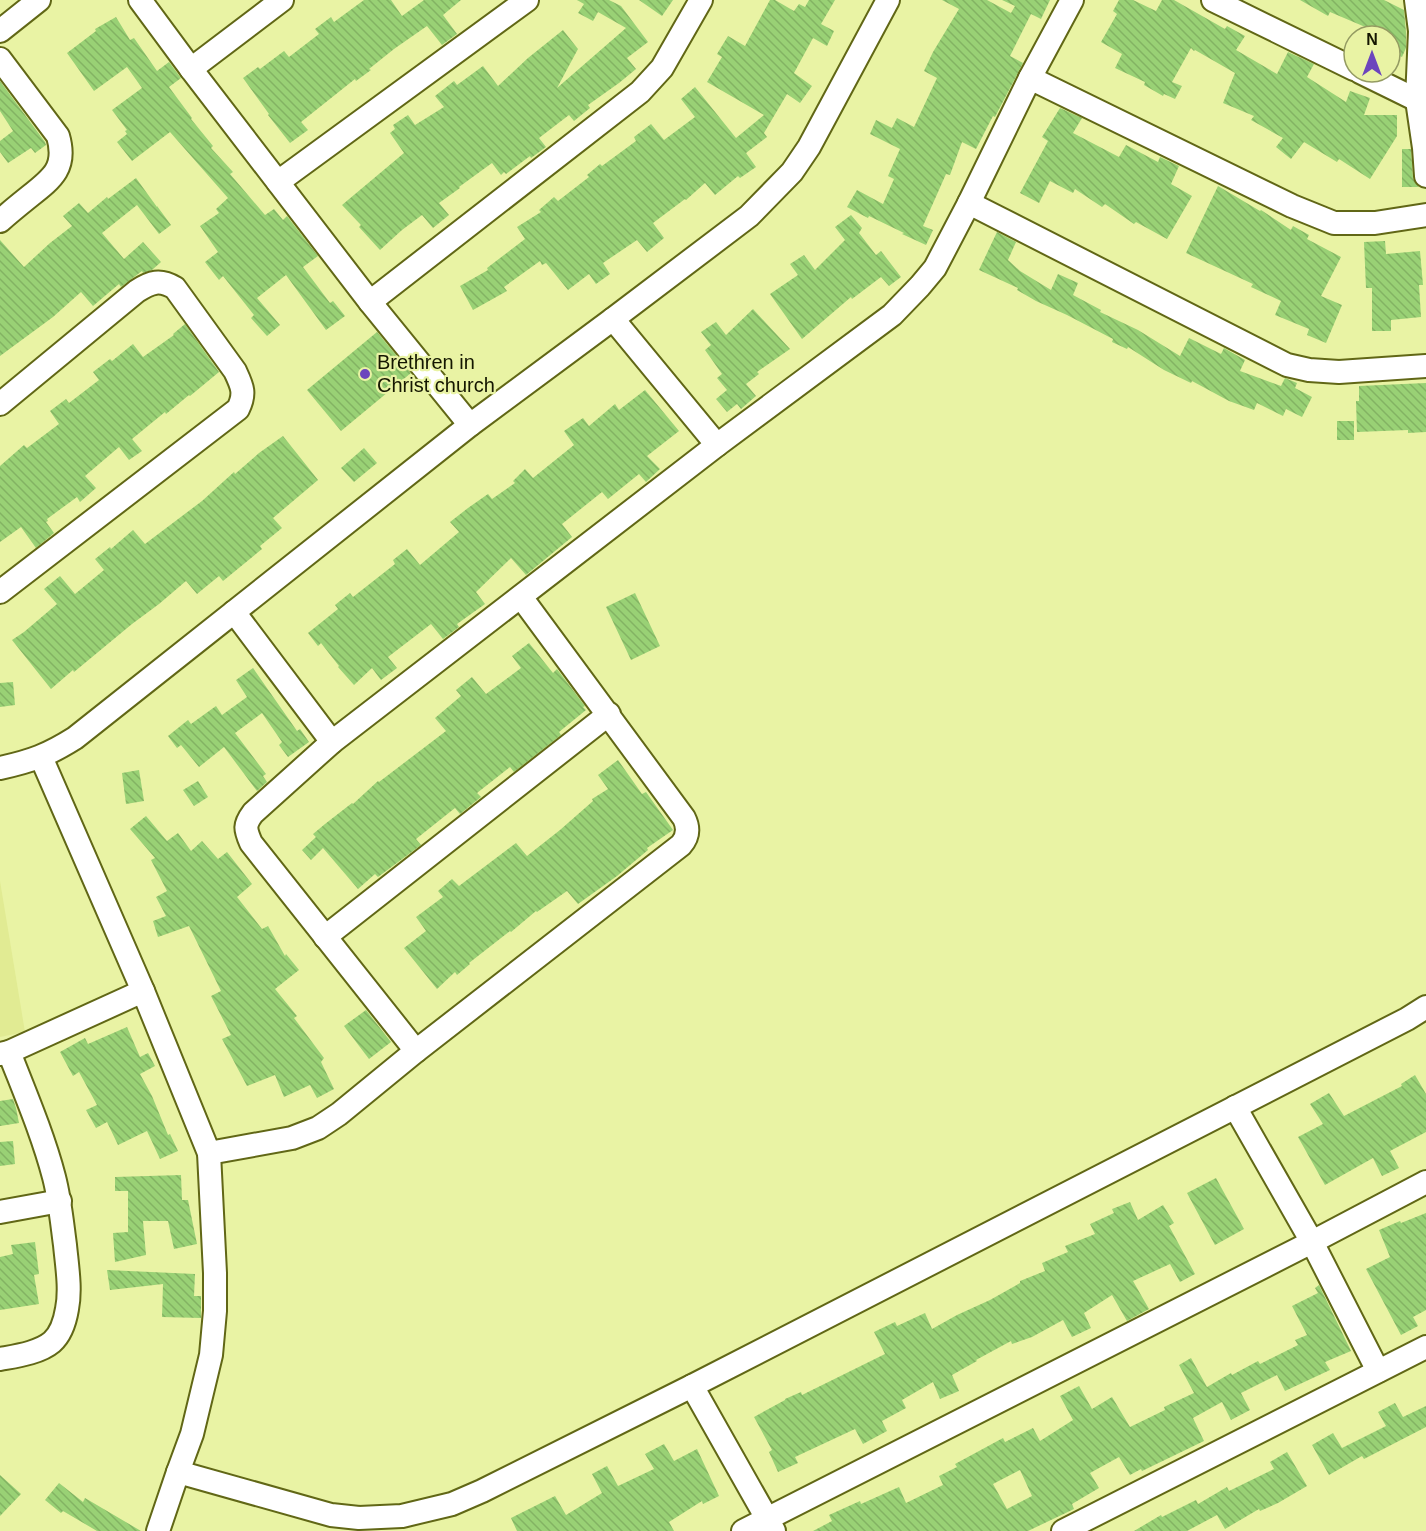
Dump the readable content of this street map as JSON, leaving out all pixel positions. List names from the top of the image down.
{
  "places": ["Brethren in Christ church"],
  "north": "top"
}
